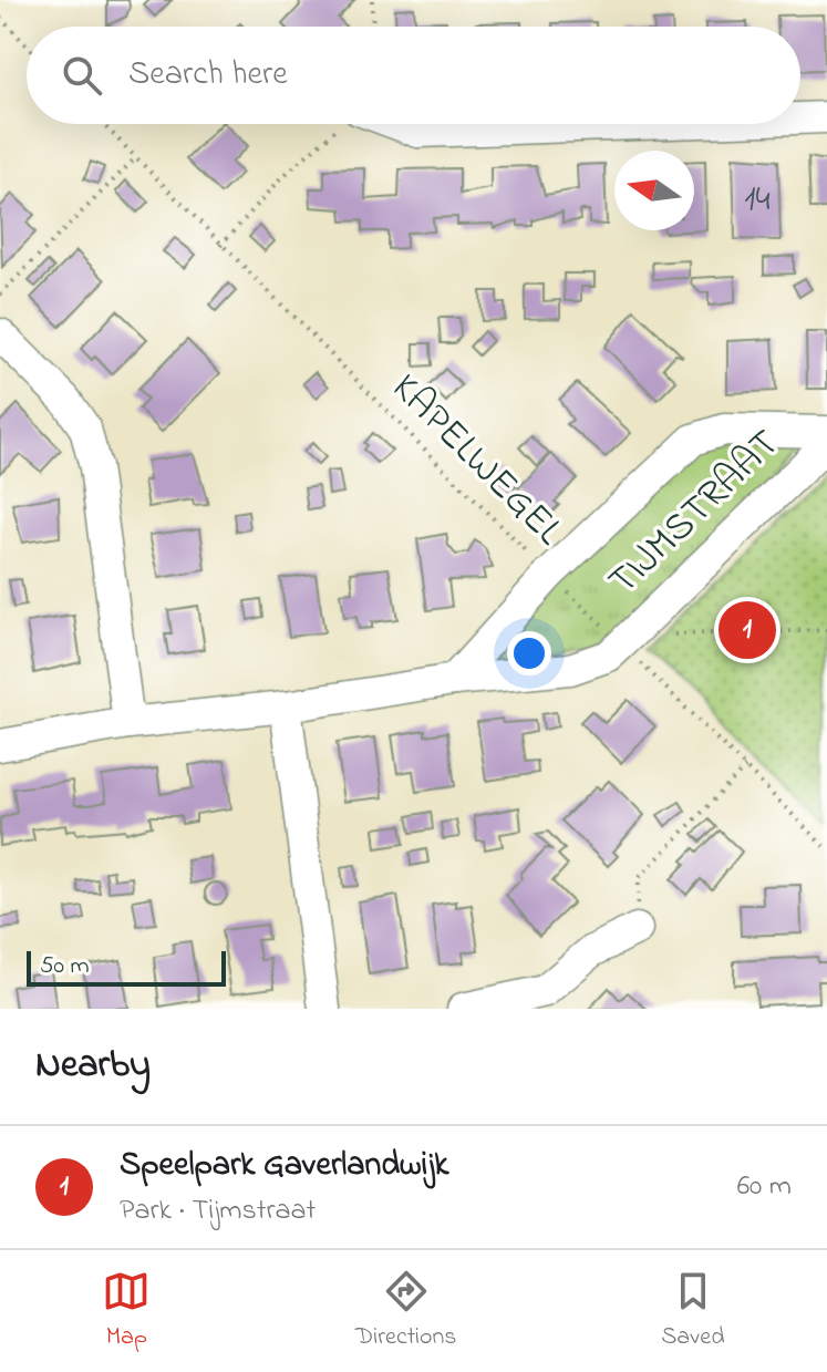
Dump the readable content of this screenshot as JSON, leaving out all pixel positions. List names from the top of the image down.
{
  "streets": {
    "street": ["TIJMSTRAAT"],
    "path": ["KAPELWEGEL"]
  },
  "crossings": [
    ["KAPELWEGEL", "TIJMSTRAAT"]
  ],
  "house_numbers": ["14"],
  "scale_bar": "50 m",
  "north": "left",
  "page": {
    "search": "Search here",
    "pins": "1",
    "scale": "50 m",
    "heading": "Nearby",
    "list": [
      {
        "mark": "1",
        "name": "Speelpark Gaverlandwijk",
        "note": "Park · Tijmstraat",
        "value": "60 m"
      }
    ],
    "nav": ["Map", "Directions", "Saved"]
  }
}
